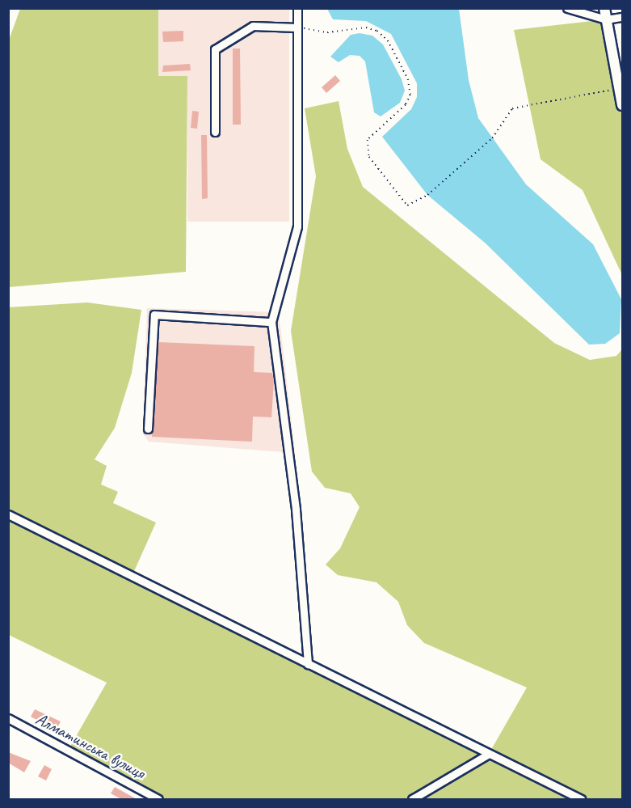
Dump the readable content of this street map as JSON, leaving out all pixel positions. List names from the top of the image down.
{
  "streets": {
    "street": ["Алматинська вулиця"]
  }
}
